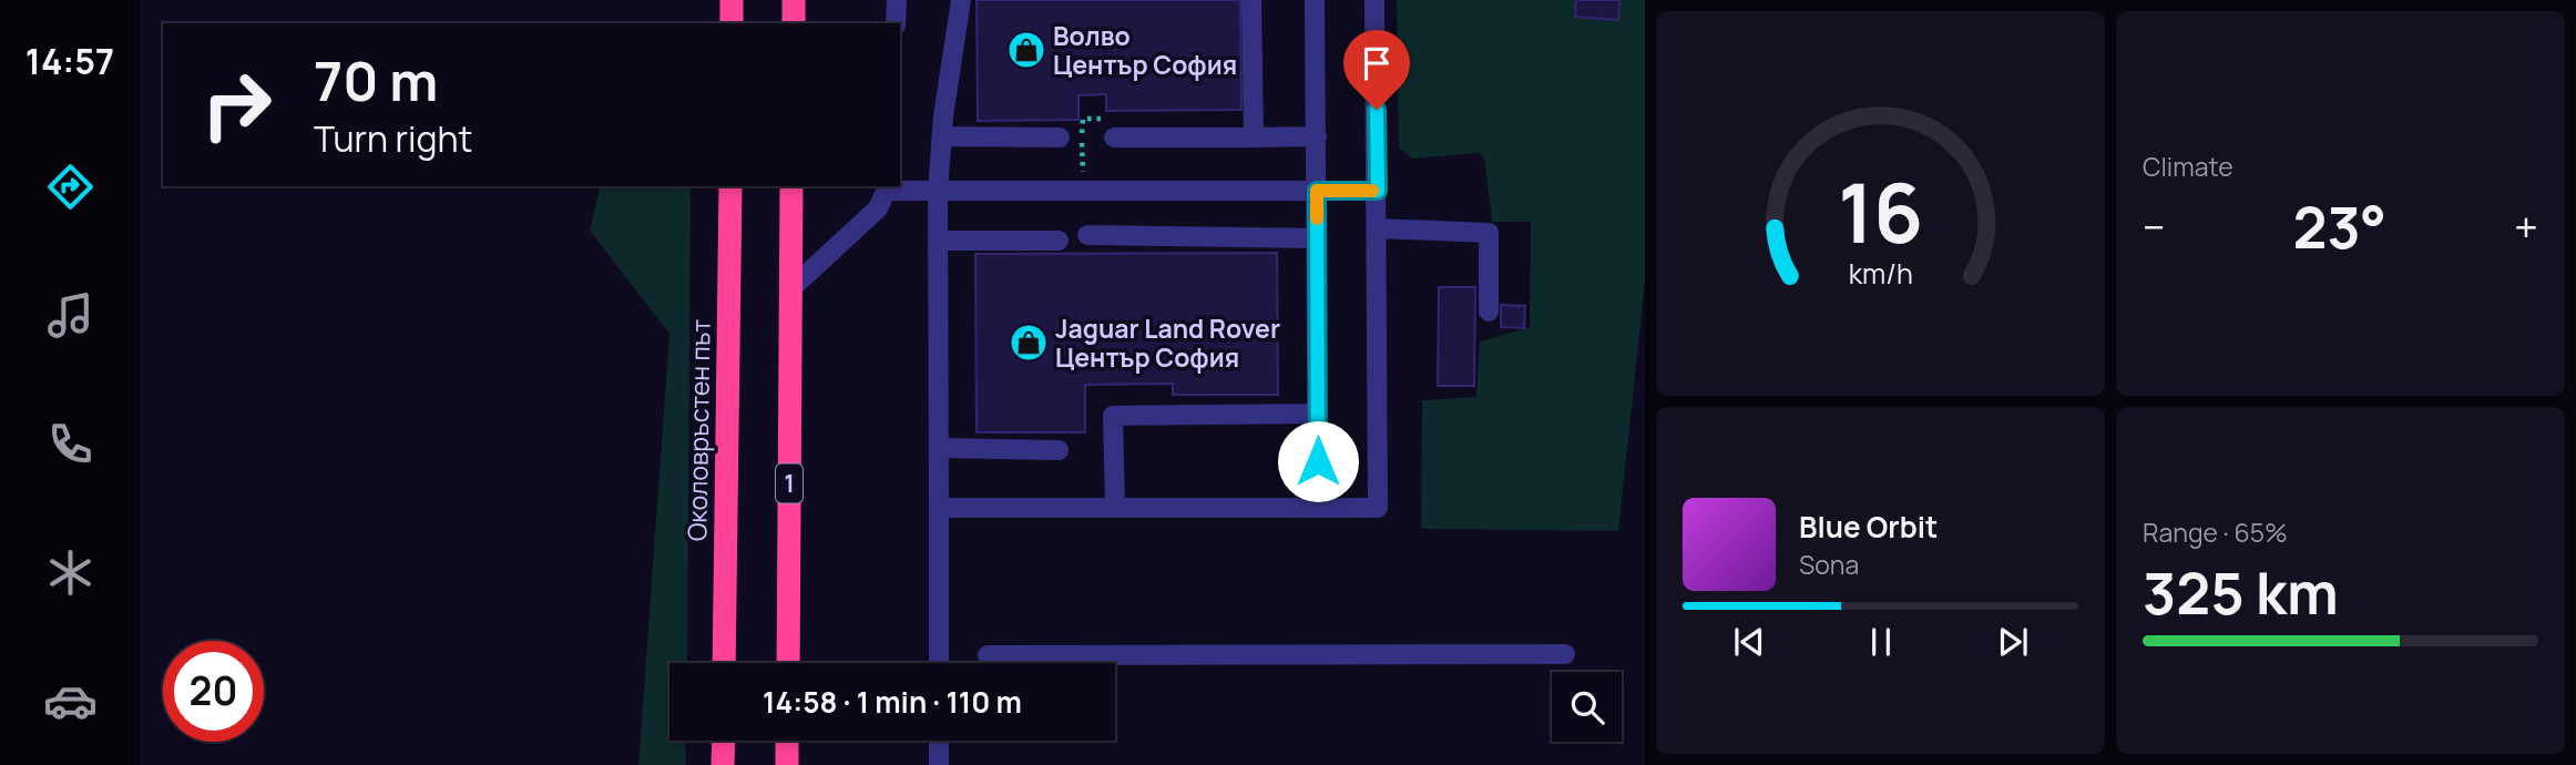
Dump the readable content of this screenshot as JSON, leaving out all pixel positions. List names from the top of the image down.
{
  "streets": {
    "highway": ["Околовръстен път", "1"]
  },
  "places": {
    "shop": ["Волво Център София", "Jaguar Land Rover Център София"]
  },
  "page": {
    "tabs": "14:57",
    "tile": [
      "Climate",
      ["Range · 65%", "325 km"]
    ],
    "turn": ["70 m", "Turn right"],
    "heat": ["−", "23°", "+"],
    "song": ["Blue Orbit", "Sona"],
    "limit": "20",
    "trip": "14:58 · 1 min · 110 m",
    "gauge": ["16", "km/h"]
  }
}
